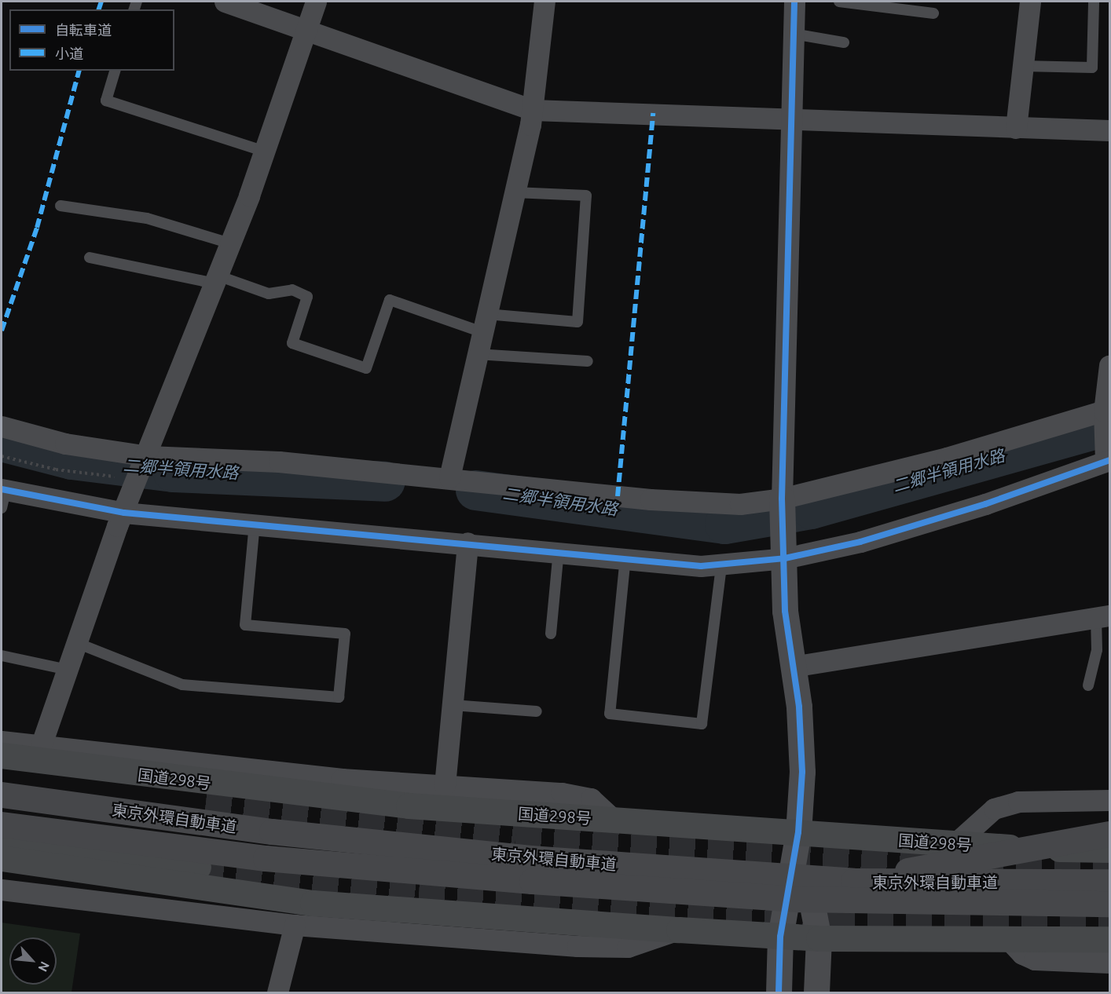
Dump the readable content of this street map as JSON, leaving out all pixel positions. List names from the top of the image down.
{
  "streets": {
    "highway": ["国道298号", "東京外環自動車道"]
  },
  "water": ["二郷半領用水路"],
  "legend": ["自転車道", "小道"],
  "north": "bottom right"
}
